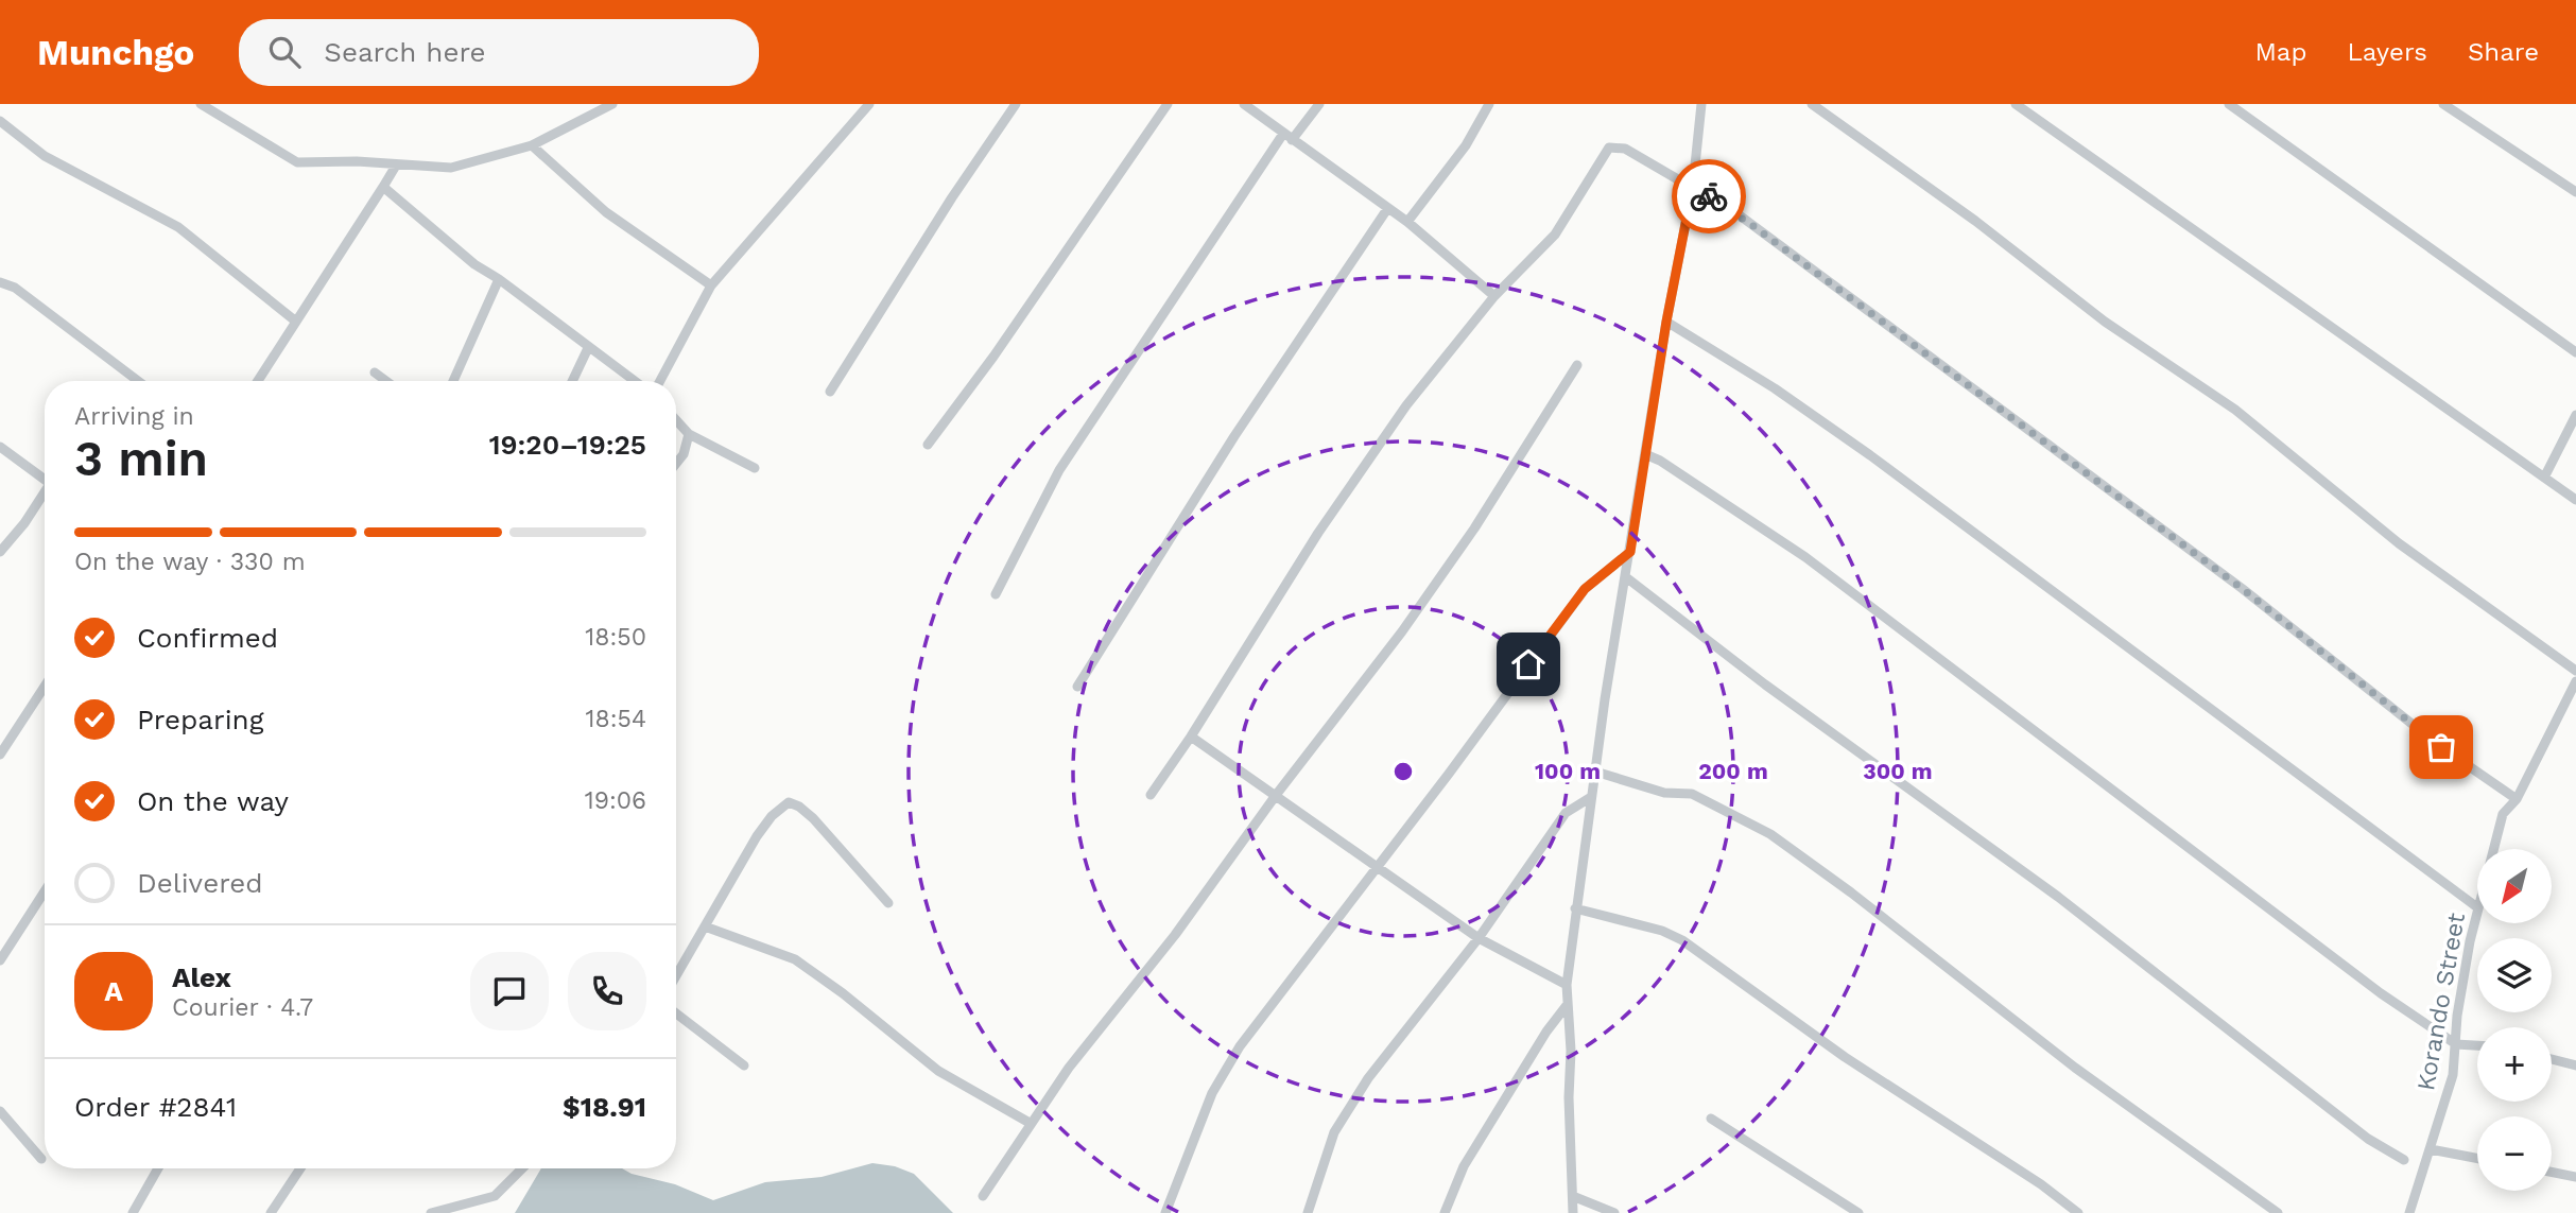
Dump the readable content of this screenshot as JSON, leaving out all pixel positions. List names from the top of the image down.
{
  "streets": {
    "street": ["Korando Street"]
  },
  "north": "bottom left",
  "page": {
    "header": "Munchgo",
    "search": "Search here",
    "nav": ["Map", "Layers", "Share"],
    "heading": ["3 min", "Arriving in", "19:20–19:25"],
    "panel": [
      "Alex",
      "Courier · 4.7",
      "Order #2841",
      "$18.91"
    ],
    "bar": "On the way · 330 m",
    "list": [
      ["Confirmed", "18:50"],
      ["Preparing", "18:54"],
      ["On the way", "19:06"],
      "Delivered"
    ],
    "map_buttons": ["+", "−"],
    "round": "A"
  },
  "rings": ["100 m", "200 m", "300 m"]
}
